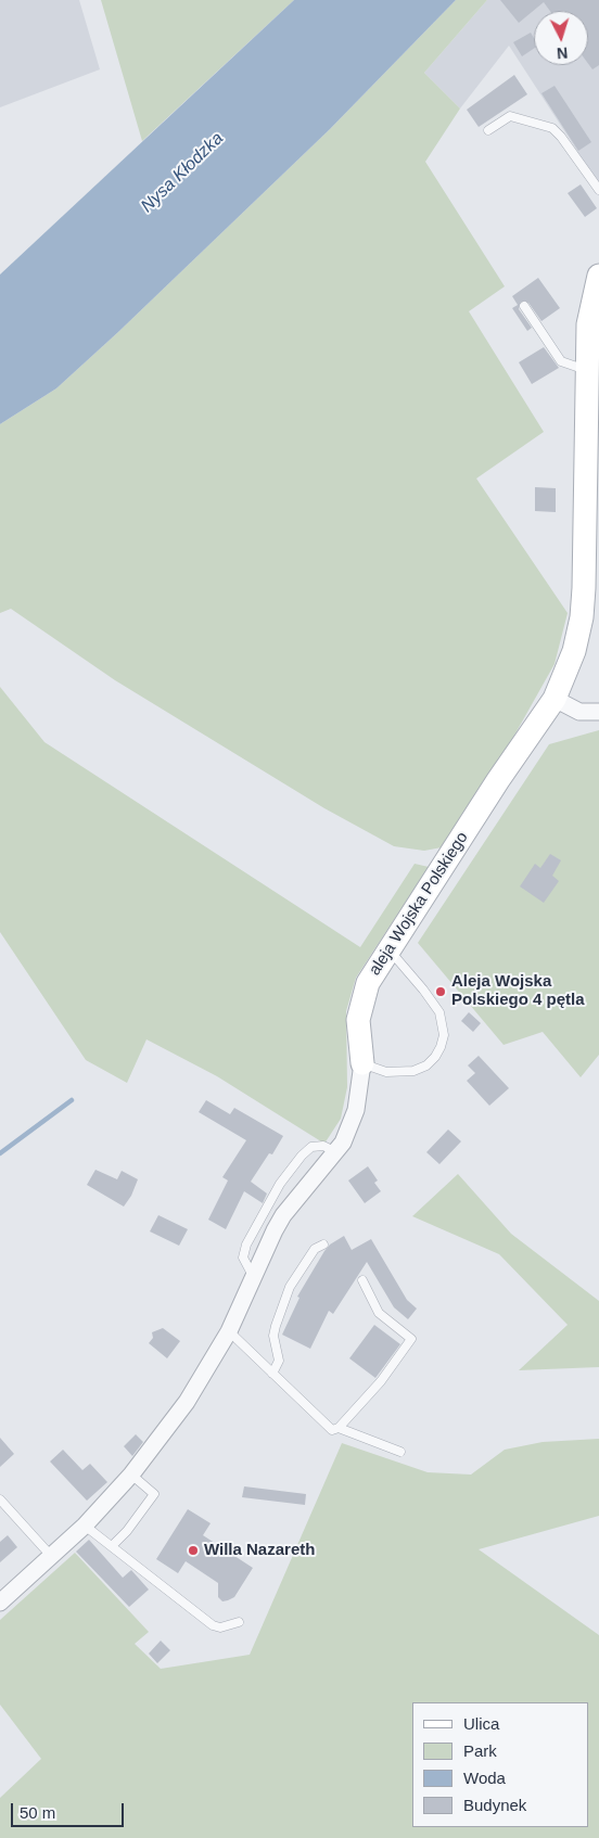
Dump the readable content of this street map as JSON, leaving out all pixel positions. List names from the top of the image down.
{
  "streets": {
    "street": ["aleja Wojska Polskiego"]
  },
  "water": ["Nysa Kłodzka"],
  "places": ["Aleja Wojska Polskiego 4 pętla", "Willa Nazareth"],
  "legend": [
    "Ulica",
    "Park",
    "Woda",
    "Budynek"
  ],
  "scale_bar": "50 m",
  "north": "bottom"
}
